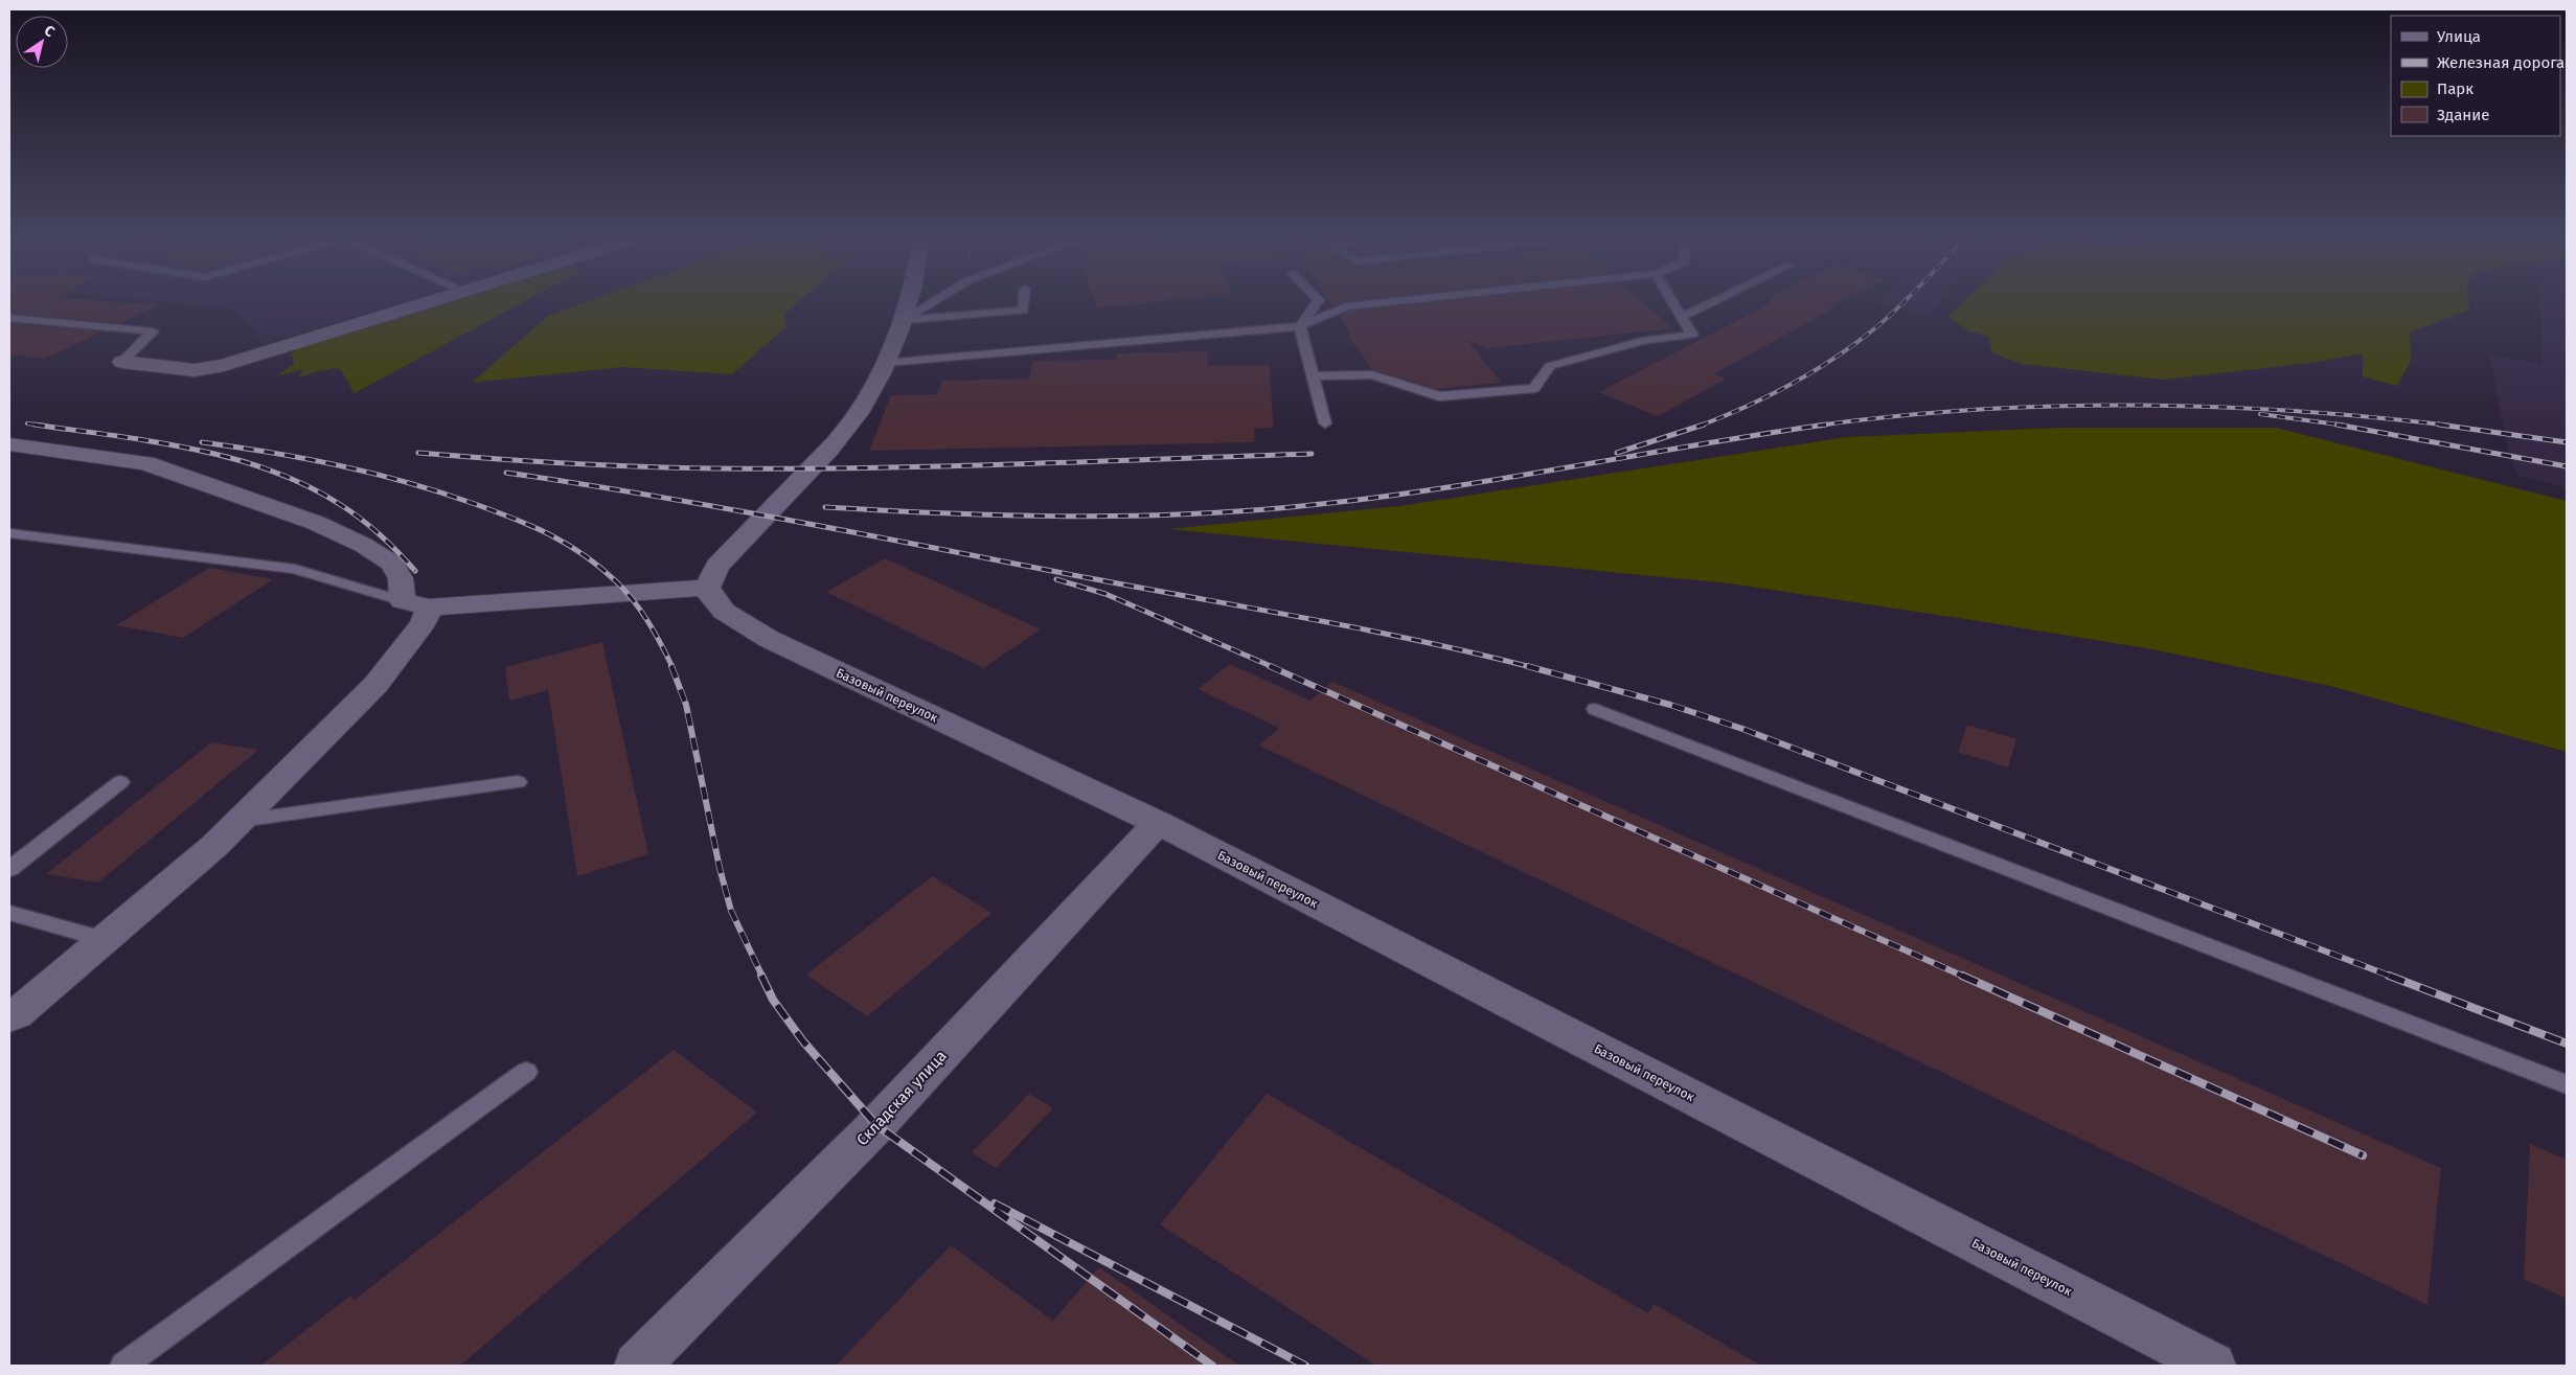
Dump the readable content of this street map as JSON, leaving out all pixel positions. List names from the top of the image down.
{
  "streets": {
    "street": ["Базовый переулок", "Складская улица"]
  },
  "crossings": [
    ["Базовый переулок", "Складская улица"]
  ],
  "legend": [
    "Улица",
    "Железная дорога",
    "Парк",
    "Здание"
  ],
  "north": "top right"
}
